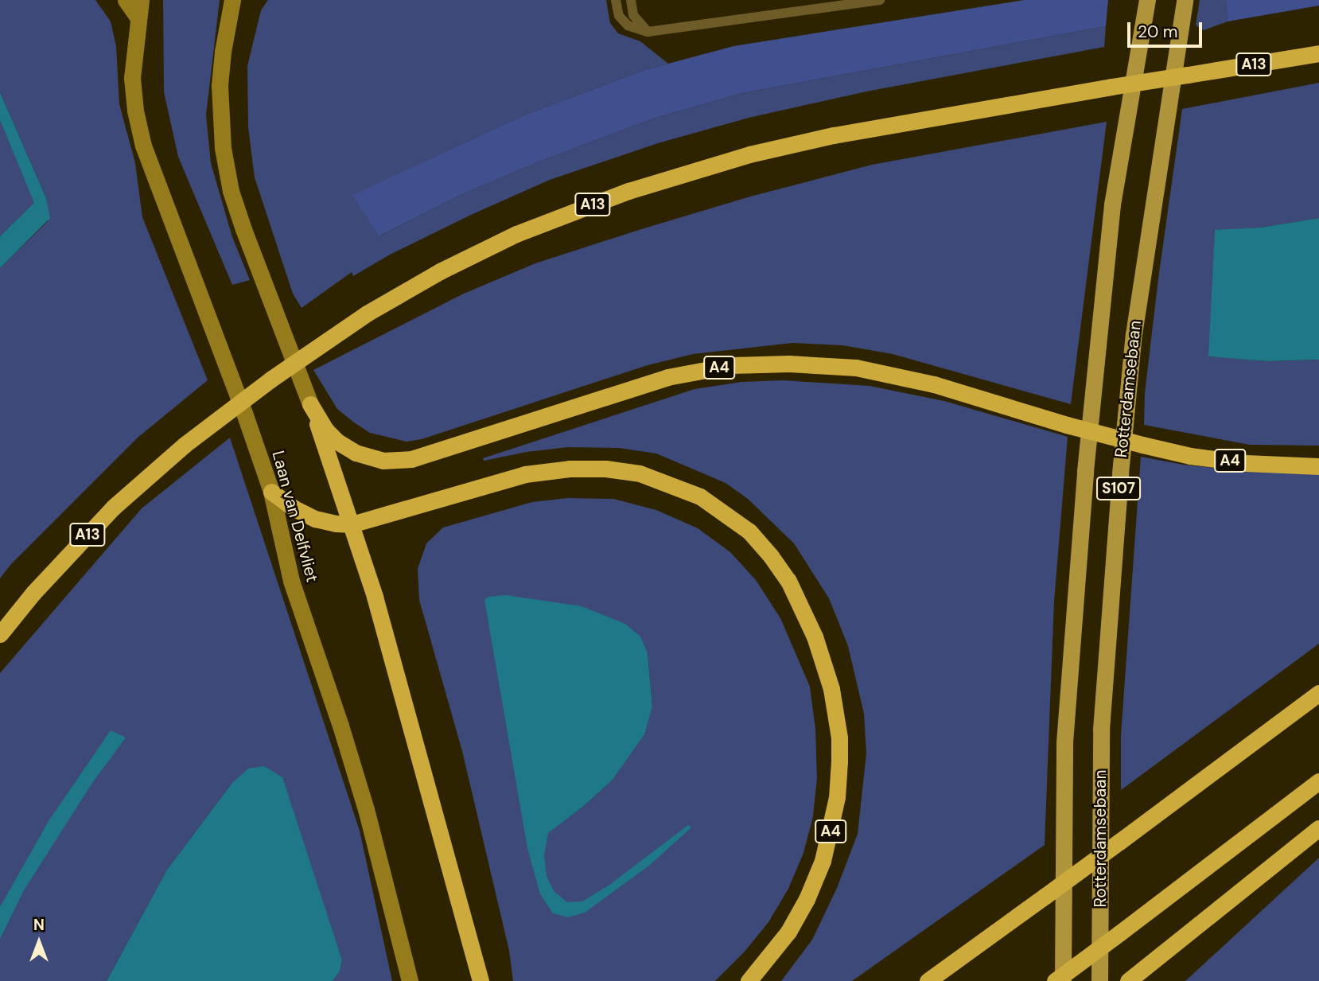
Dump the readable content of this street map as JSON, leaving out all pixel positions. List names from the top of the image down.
{
  "streets": {
    "highway": ["A13", "A4"],
    "main road": ["Rotterdamsebaan", "S107", "Laan van Delfvliet"]
  },
  "scale_bar": "20 m",
  "north": "top"
}
